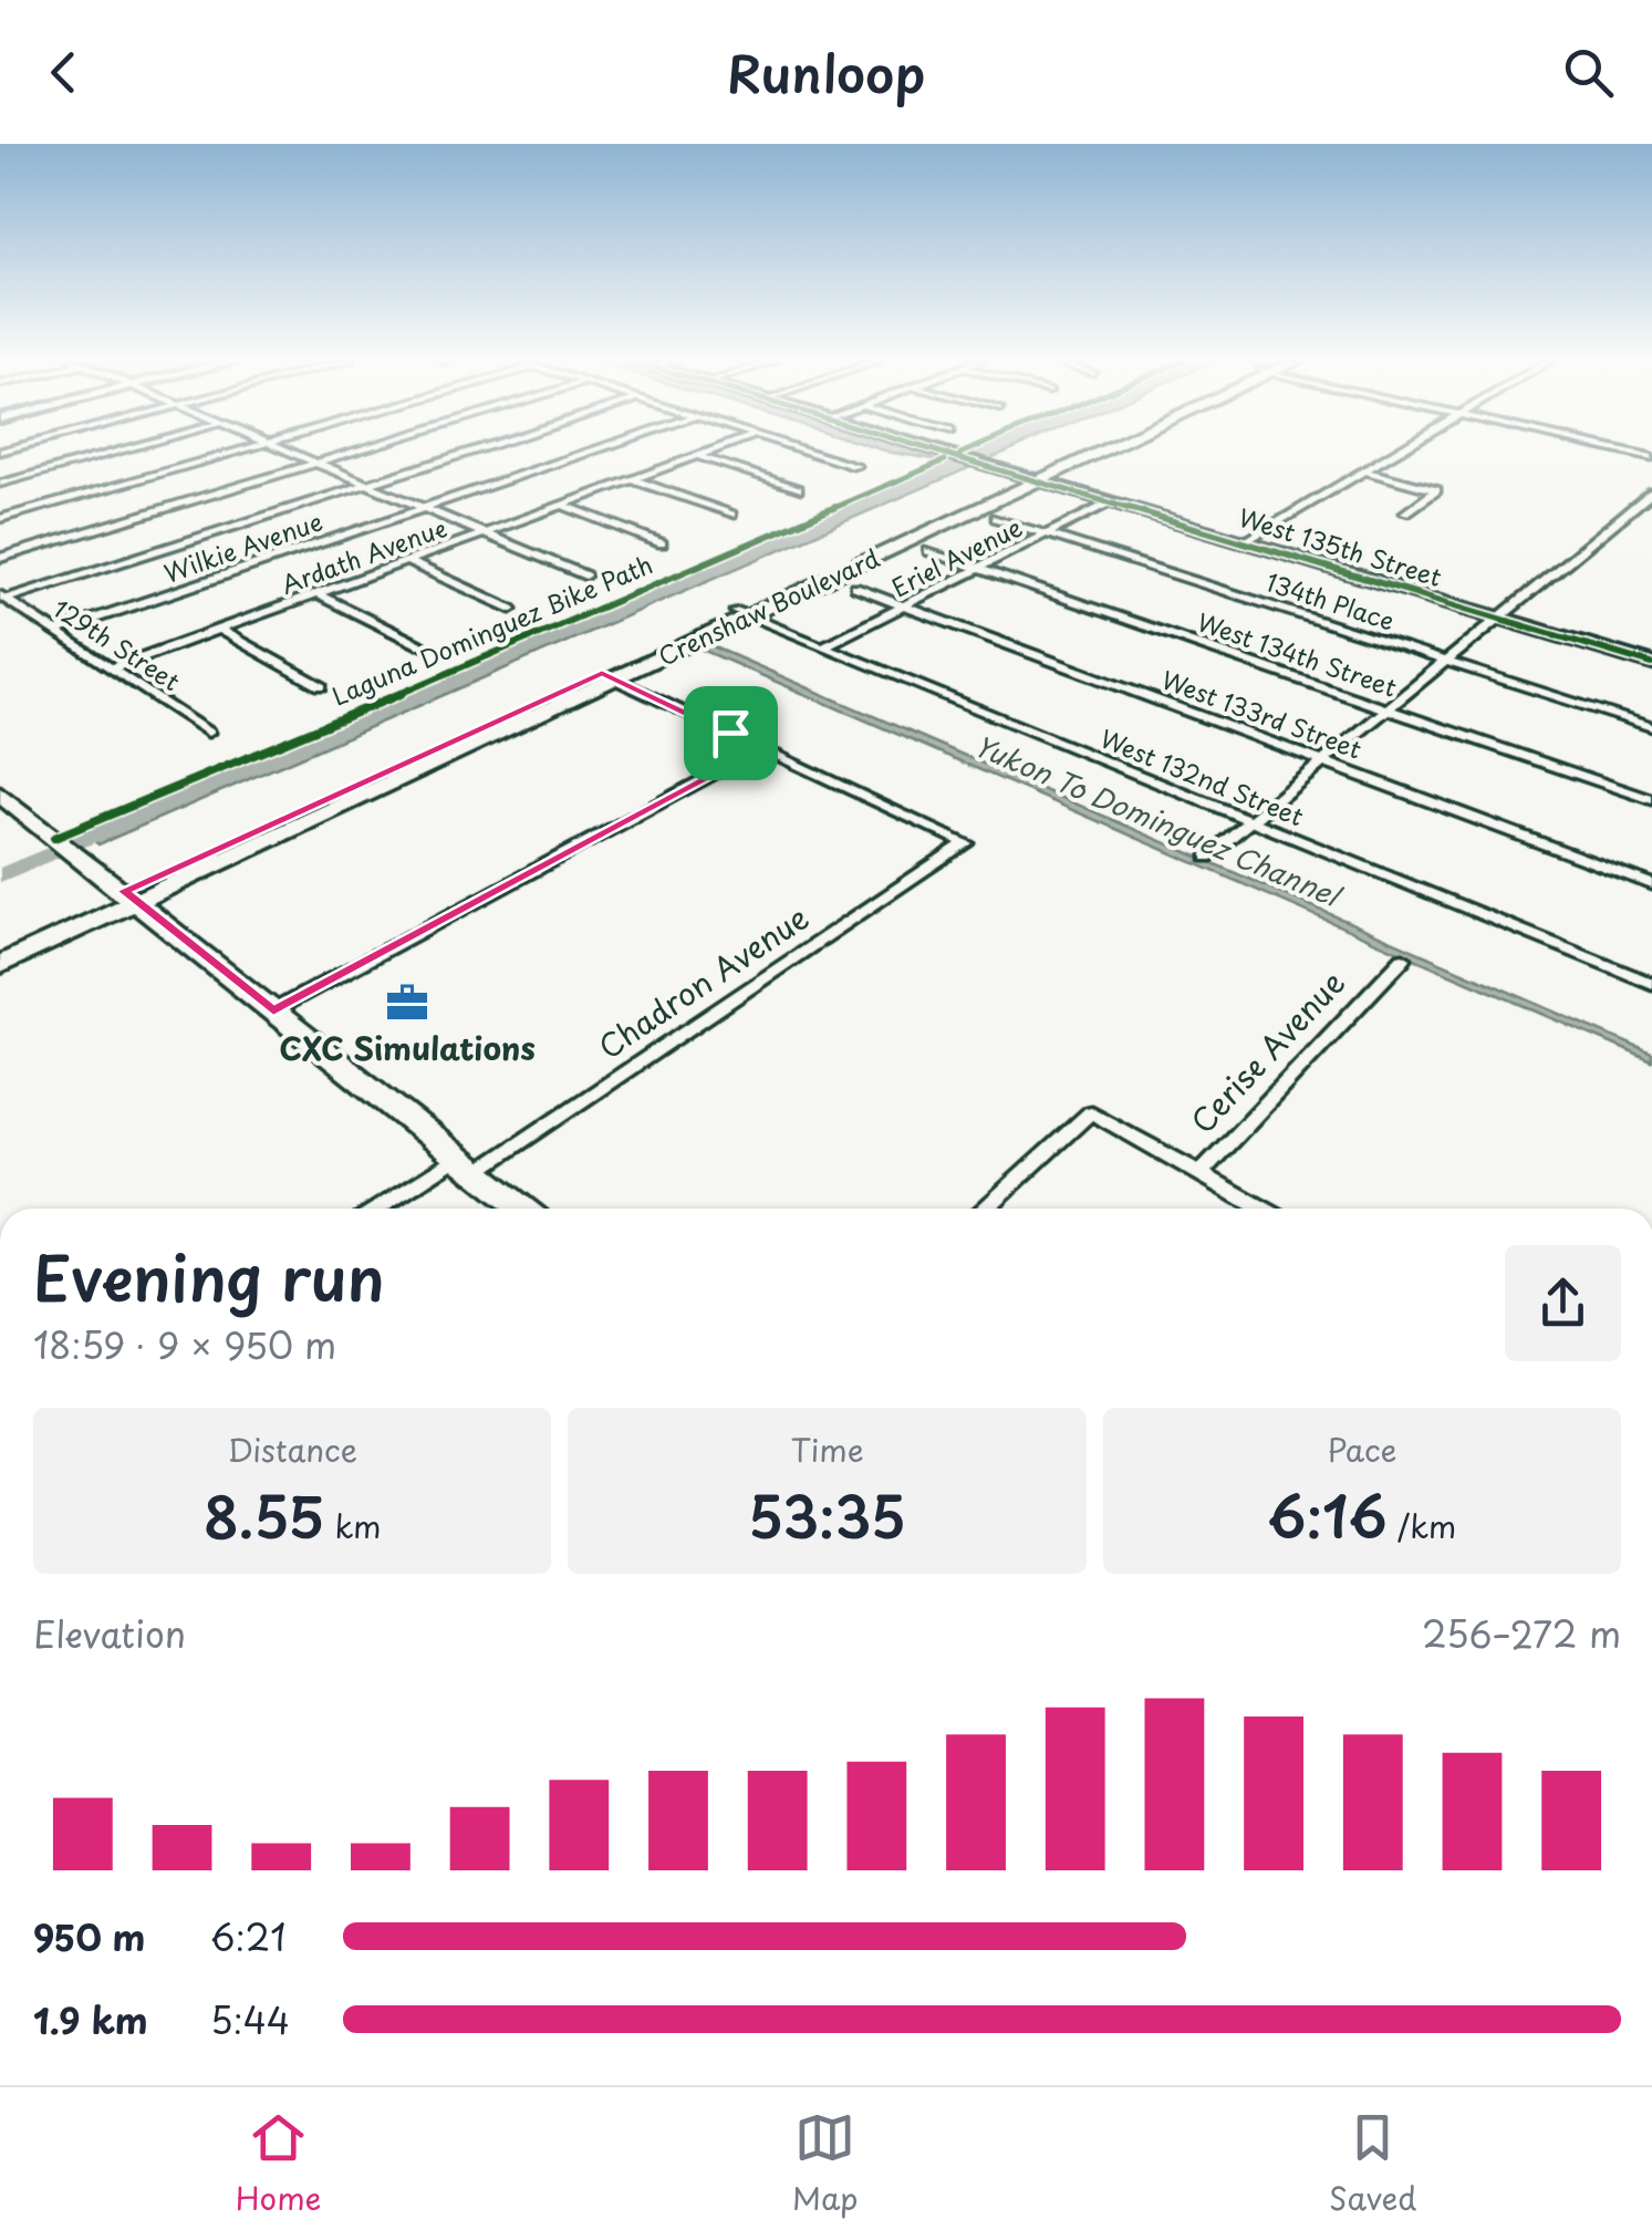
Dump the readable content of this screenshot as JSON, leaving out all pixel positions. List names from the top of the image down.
{
  "streets": {
    "main road": ["Crenshaw Boulevard"],
    "street": [
      "Wilkie Avenue",
      "West 135th Street",
      "Ardath Avenue",
      "Eriel Avenue",
      "134th Place",
      "129th Street",
      "West 134th Street",
      "West 133rd Street",
      "West 132nd Street",
      "Chadron Avenue",
      "Cerise Avenue"
    ],
    "cycle path": ["Laguna Dominguez Bike Path"]
  },
  "crossings": [
    ["Wilkie Avenue", "129th Street"],
    ["West 135th Street", "Eriel Avenue"],
    ["West 135th Street", "Crenshaw Boulevard"],
    ["Ardath Avenue", "129th Street"],
    ["Eriel Avenue", "134th Place"],
    ["Eriel Avenue", "West 134th Street"],
    ["Eriel Avenue", "West 133rd Street"],
    ["Eriel Avenue", "West 132nd Street"],
    ["Crenshaw Boulevard", "West 132nd Street"]
  ],
  "water": ["Yukon To Dominguez Channel"],
  "places": {
    "office": ["CXC Simulations"]
  },
  "page": {
    "header": "Runloop",
    "heading": ["Evening run", "18:59 · 9 × 950 m"],
    "stats": [
      ["Distance", "8.55 km"],
      ["Time", "53:35"],
      ["Pace", "6:16 /km"]
    ],
    "chart": ["Elevation", "256–272 m"],
    "list": [
      {
        "name": "950 m",
        "note": "6:21"
      },
      {
        "name": "1.9 km",
        "note": "5:44"
      }
    ],
    "tabs": ["Home", "Map", "Saved"]
  }
}
